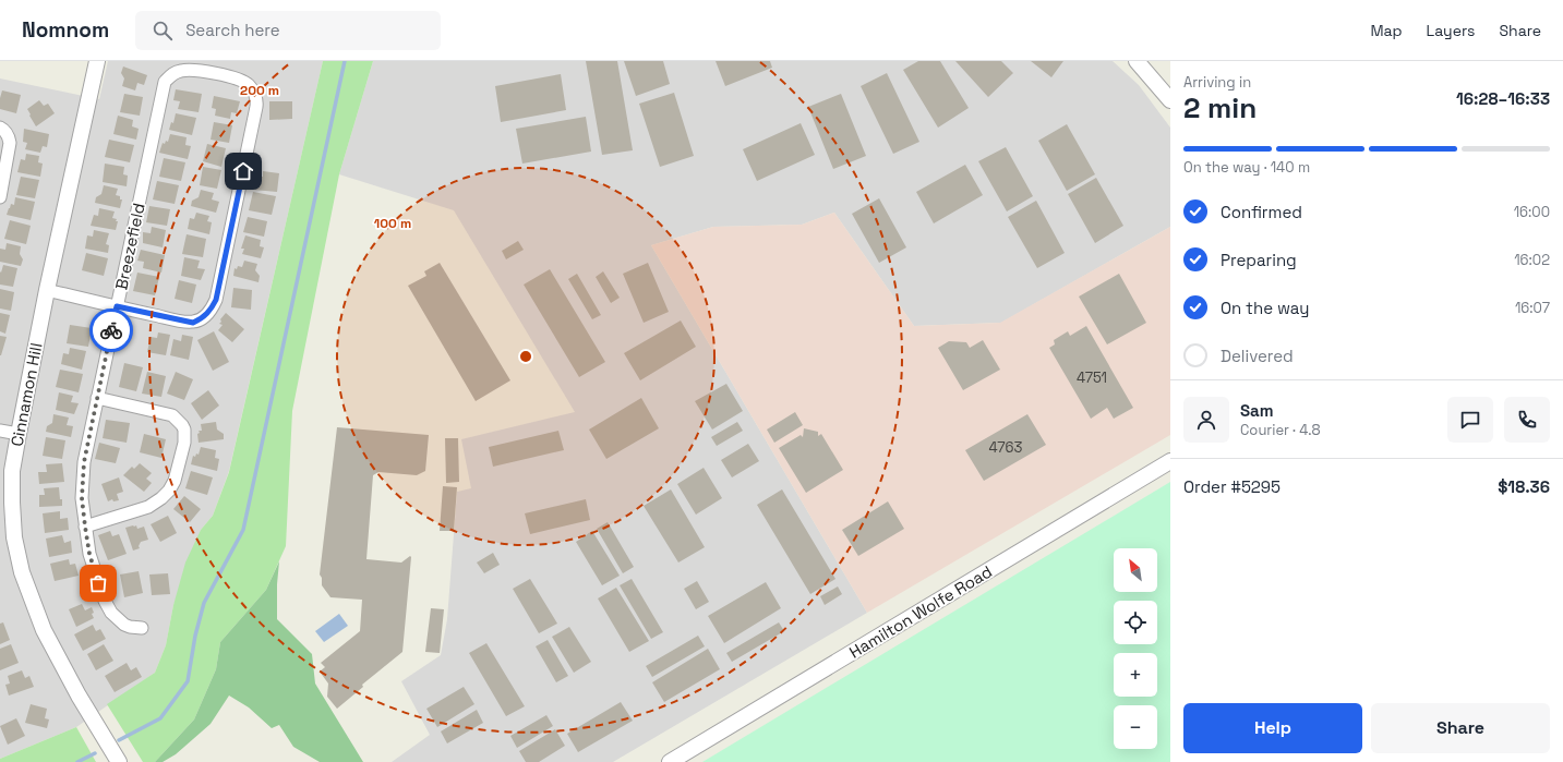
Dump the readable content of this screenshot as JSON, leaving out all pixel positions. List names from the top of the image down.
{
  "streets": {
    "street": ["Breezefield", "Cinnamon Hill", "Hamilton Wolfe Road"]
  },
  "house_numbers": ["4751", "4763"],
  "north": "top left",
  "page": {
    "header": "Nomnom",
    "search": "Search here",
    "nav": ["Map", "Layers", "Share"],
    "heading": ["2 min", "Arriving in", "16:28–16:33"],
    "panel": [
      "Sam",
      "Courier · 4.8",
      "Order #5295",
      "$18.36"
    ],
    "bar": "On the way · 140 m",
    "list": [
      ["Confirmed", "16:00"],
      ["Preparing", "16:02"],
      ["On the way", "16:07"],
      "Delivered"
    ],
    "map_buttons": ["+", "−"],
    "buttons": ["Help", "Share"]
  },
  "rings": ["200 m", "100 m"]
}
